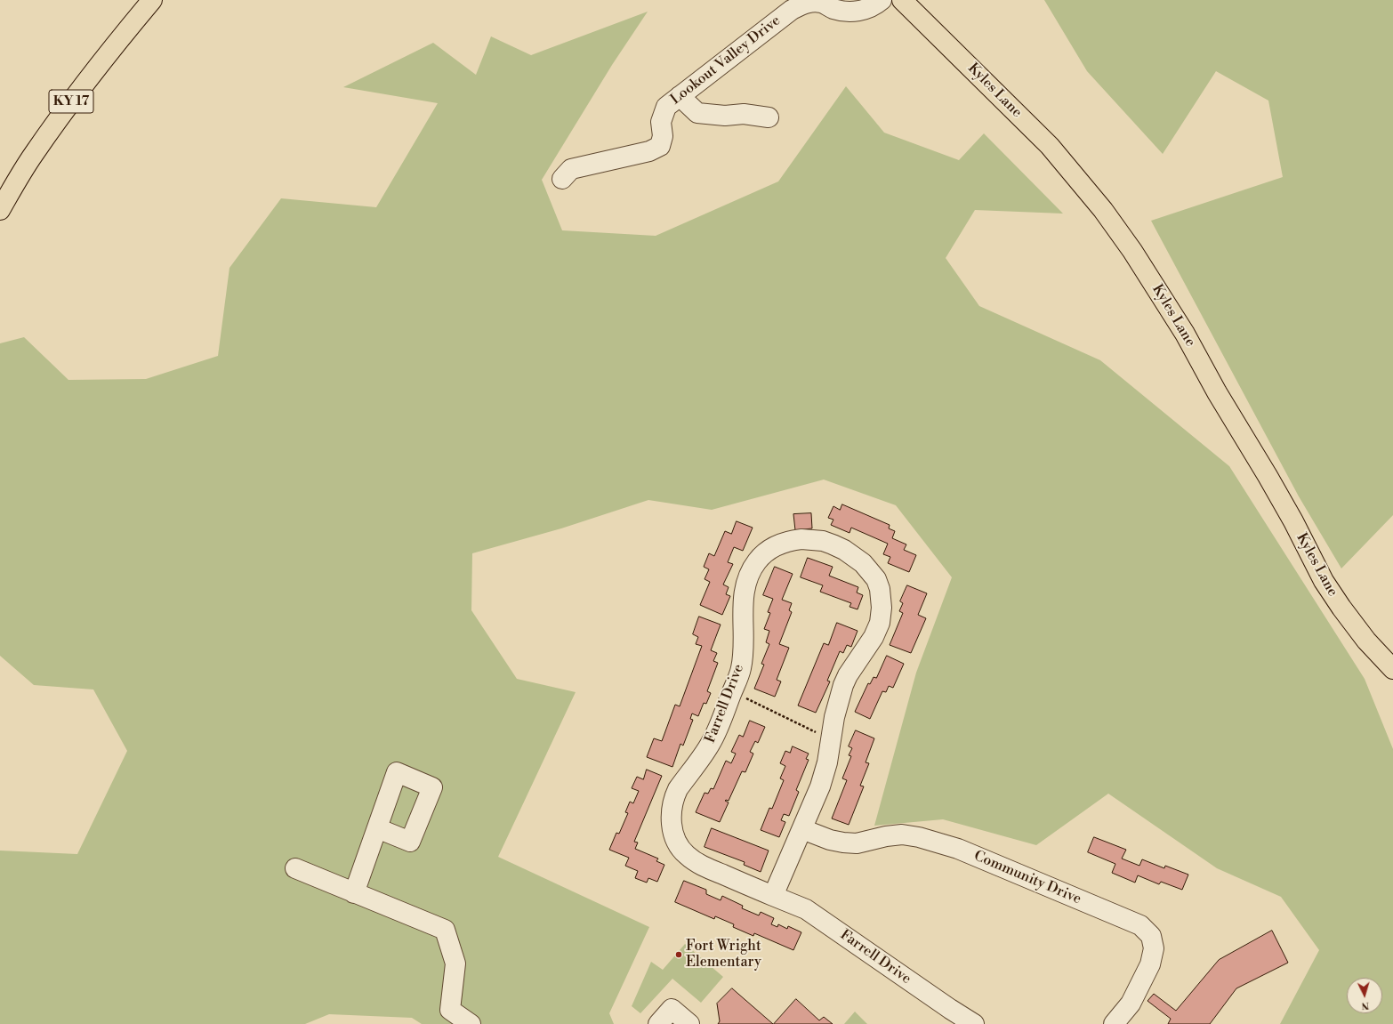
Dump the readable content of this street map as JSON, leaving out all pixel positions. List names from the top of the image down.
{
  "streets": {
    "main road": ["Kyles Lane", "KY 17"],
    "street": ["Lookout Valley Drive", "Farrell Drive", "Community Drive"]
  },
  "crossings": [
    ["Farrell Drive", "Community Drive"]
  ],
  "places": ["Fort Wright Elementary"],
  "north": "bottom"
}
